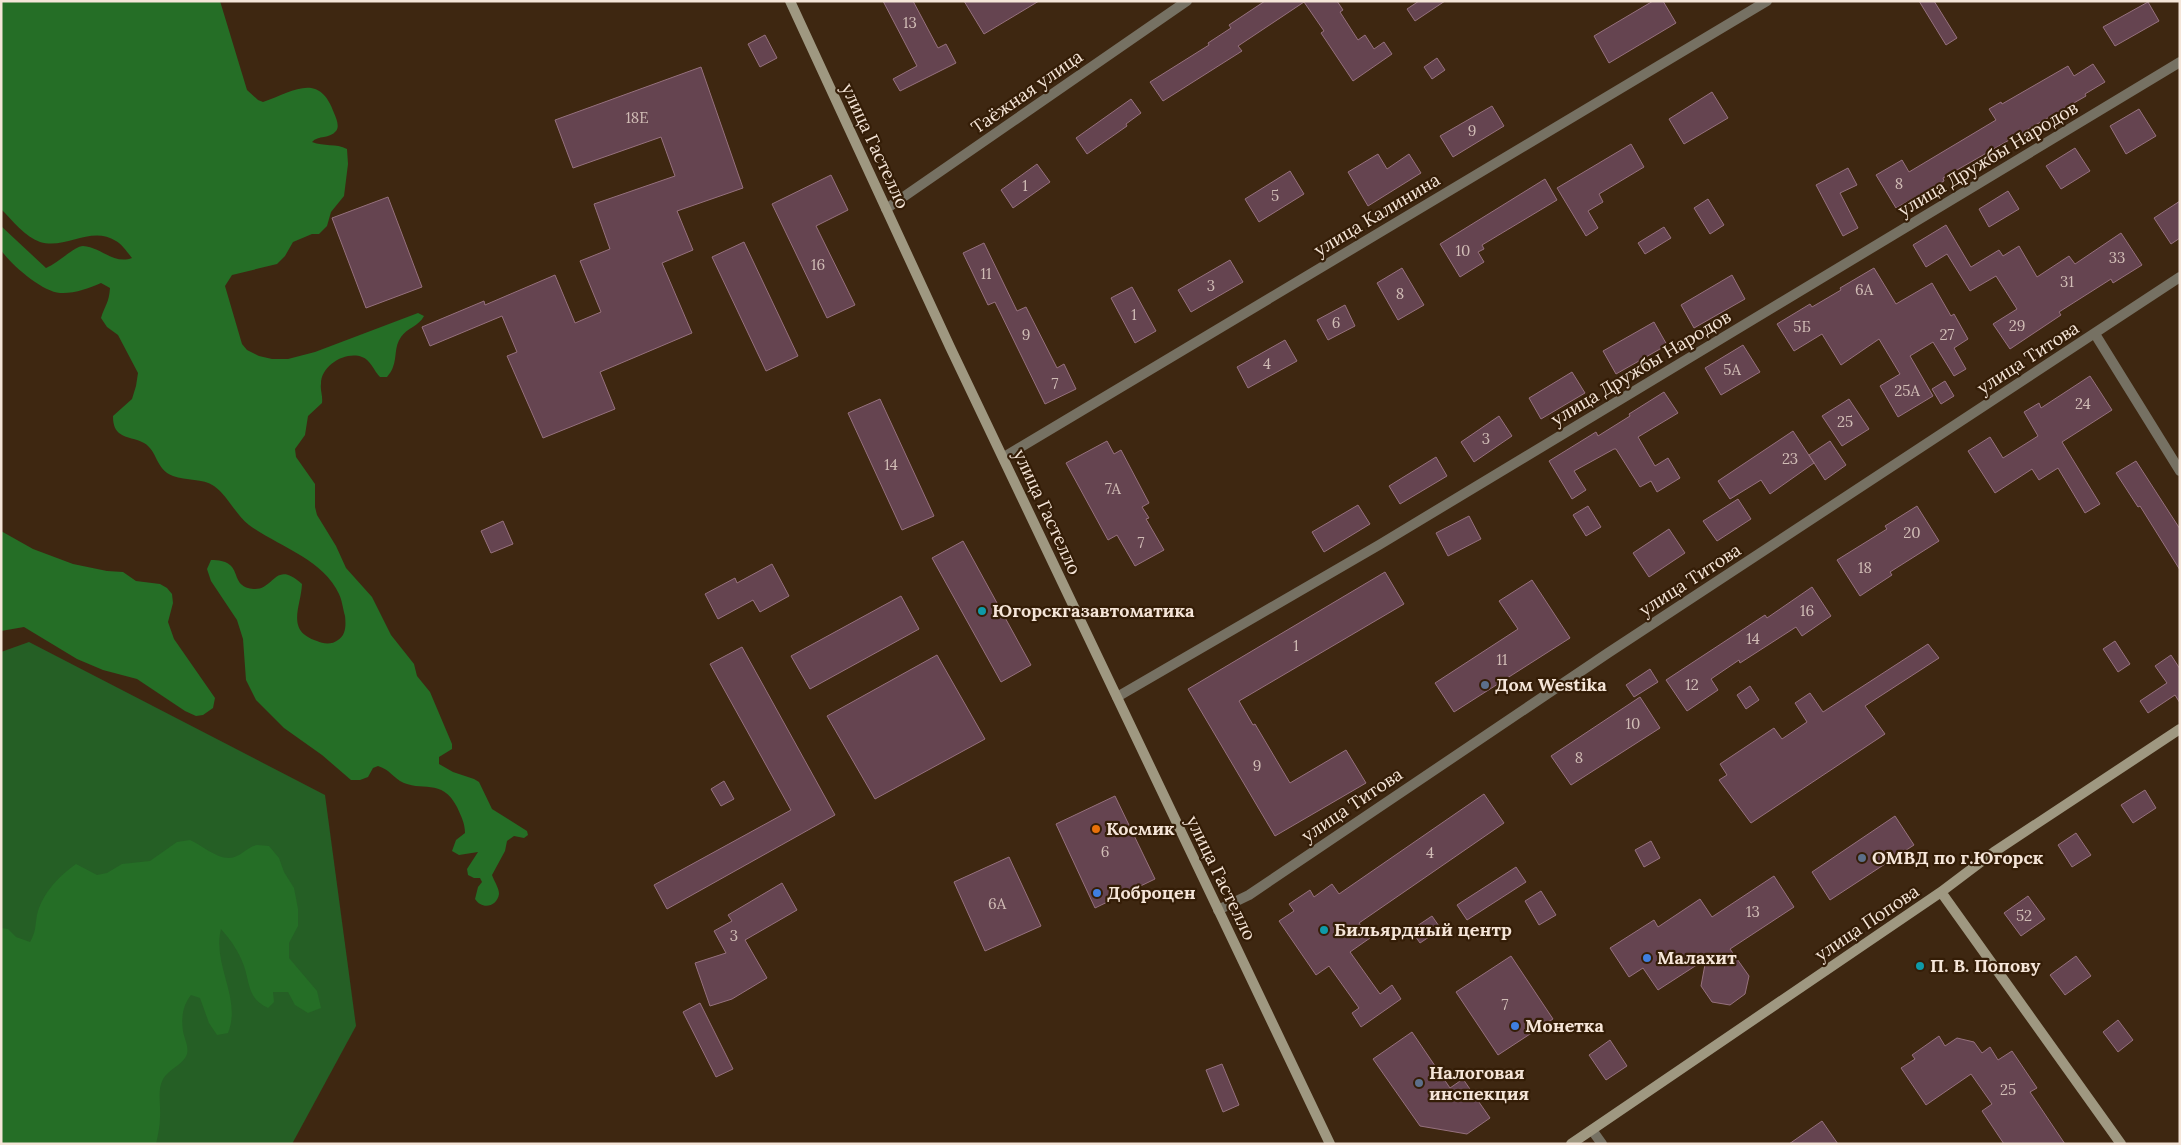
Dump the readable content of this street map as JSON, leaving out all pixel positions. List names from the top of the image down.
{
  "streets": {
    "street": [
      "Таёжная улица",
      "улица Гастелло",
      "улица Дружбы Народов",
      "улица Калинина",
      "улица Титова",
      "улица Попова"
    ]
  },
  "crossings": [
    ["Таёжная улица", "улица Гастелло"],
    ["улица Гастелло", "улица Дружбы Народов"],
    ["улица Гастелло", "улица Калинина"],
    ["улица Гастелло", "улица Титова"]
  ],
  "places": [
    "Югорскгазавтоматика",
    "Дом Westika",
    "Космик",
    "ОМВД по г.Югорск",
    "Доброцен",
    "Бильярдный центр",
    "Малахит",
    "П. В. Попову",
    "Монетка",
    "Налоговая инспекция"
  ],
  "house_numbers": [
    "13",
    "18Е",
    "9",
    "8",
    "1",
    "5",
    "10",
    "33",
    "16",
    "11",
    "31",
    "3",
    "6А",
    "8",
    "1",
    "6",
    "29",
    "5Б",
    "9",
    "27",
    "4",
    "5А",
    "7",
    "25А",
    "24",
    "25",
    "3",
    "23",
    "14",
    "7А",
    "20",
    "7",
    "18",
    "16",
    "14",
    "1",
    "11",
    "12",
    "10",
    "8",
    "9",
    "6",
    "4",
    "6А",
    "13",
    "52",
    "3",
    "7",
    "25"
  ]
}
